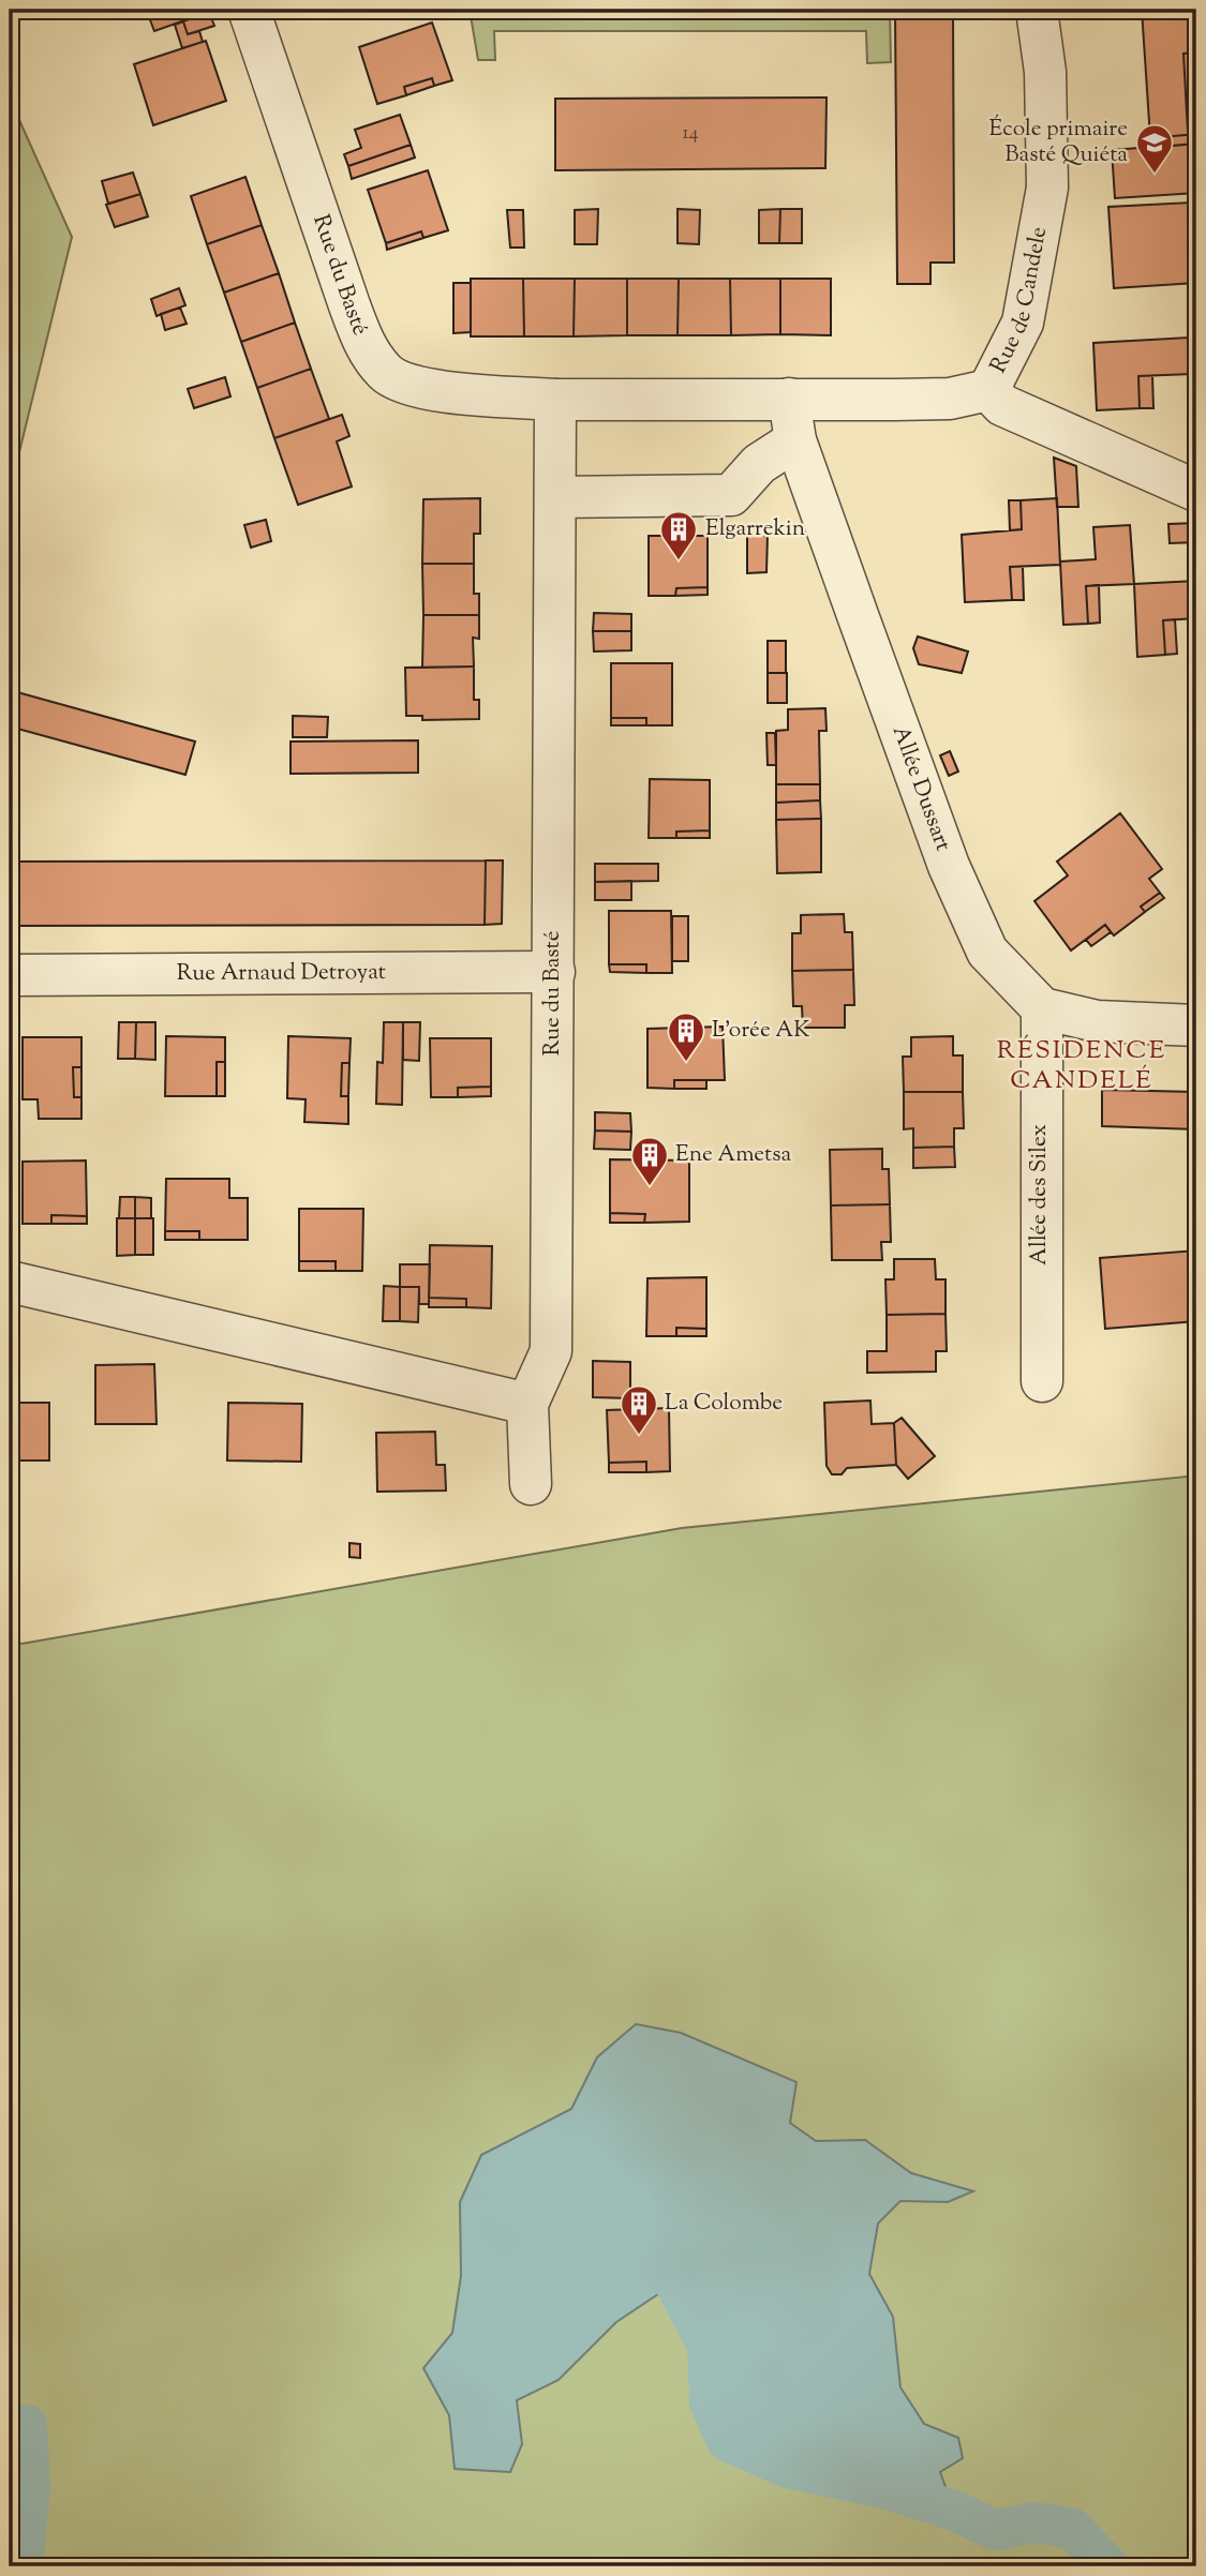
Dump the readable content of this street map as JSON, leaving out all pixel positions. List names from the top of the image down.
{
  "streets": {
    "street": [
      "Rue du Basté",
      "Rue de Candele",
      "Allée Dussart",
      "Rue Arnaud Detroyat",
      "Allée des Silex"
    ]
  },
  "crossings": [
    ["Rue du Basté", "Rue de Candele"],
    ["Rue du Basté", "Allée Dussart"],
    ["Rue du Basté", "Rue Arnaud Detroyat"],
    ["Rue de Candele", "Allée Dussart"],
    ["Allée Dussart", "Allée des Silex"]
  ],
  "districts": ["RÉSIDENCE CANDELÉ"],
  "places": {
    "school or university": ["École primaire Basté Quiéta"],
    "building": [
      "Elgarrekin",
      "L'orée AK",
      "Ene Ametsa",
      "La Colombe"
    ]
  },
  "house_numbers": ["14"]
}
